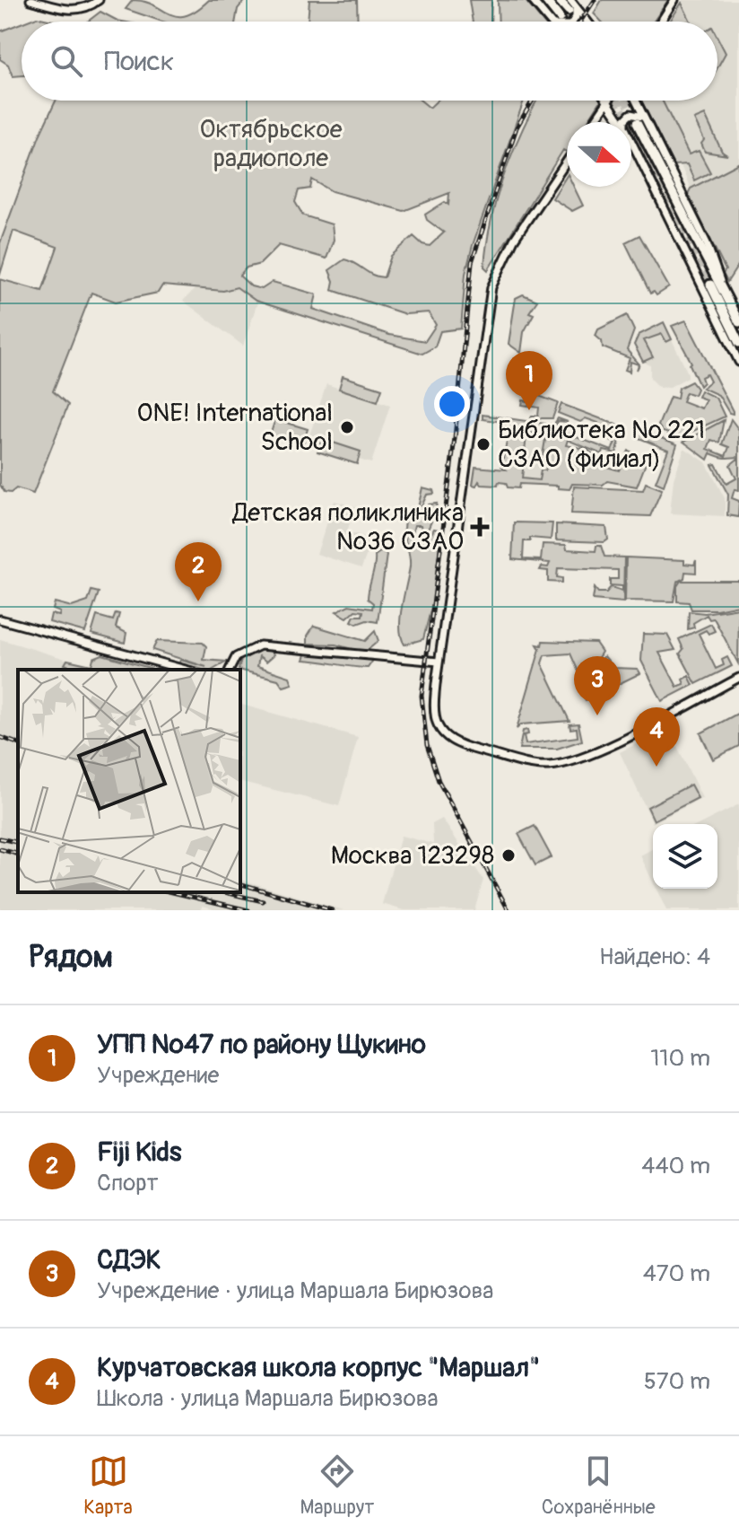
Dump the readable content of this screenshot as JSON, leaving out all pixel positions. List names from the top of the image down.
{
  "parks": ["Октябрьское радиополе"],
  "places": {
    "other": ["ONE! International School", "Библиотека № 221 СЗАО (филиал)", "Москва 123298"],
    "health": ["Детская поликлиника №36 СЗАО"]
  },
  "north": "right",
  "page": {
    "search": "Поиск",
    "pins": [
      "1",
      "2",
      "3",
      "4"
    ],
    "heading": ["Рядом", "Найдено: 4"],
    "list": [
      {
        "mark": "1",
        "name": "УПП №47 по району Щукино",
        "note": "Учреждение",
        "value": "110 m"
      },
      {
        "mark": "2",
        "name": "Fiji Kids",
        "note": "Спорт",
        "value": "440 m"
      },
      {
        "mark": "3",
        "name": "СДЭК",
        "note": "Учреждение · улица Маршала Бирюзова",
        "value": "470 m"
      },
      {
        "mark": "4",
        "name": "Курчатовская школа корпус \"Маршал\"",
        "note": "Школа · улица Маршала Бирюзова",
        "value": "570 m"
      }
    ],
    "nav": ["Карта", "Маршрут", "Сохранённые"]
  }
}
